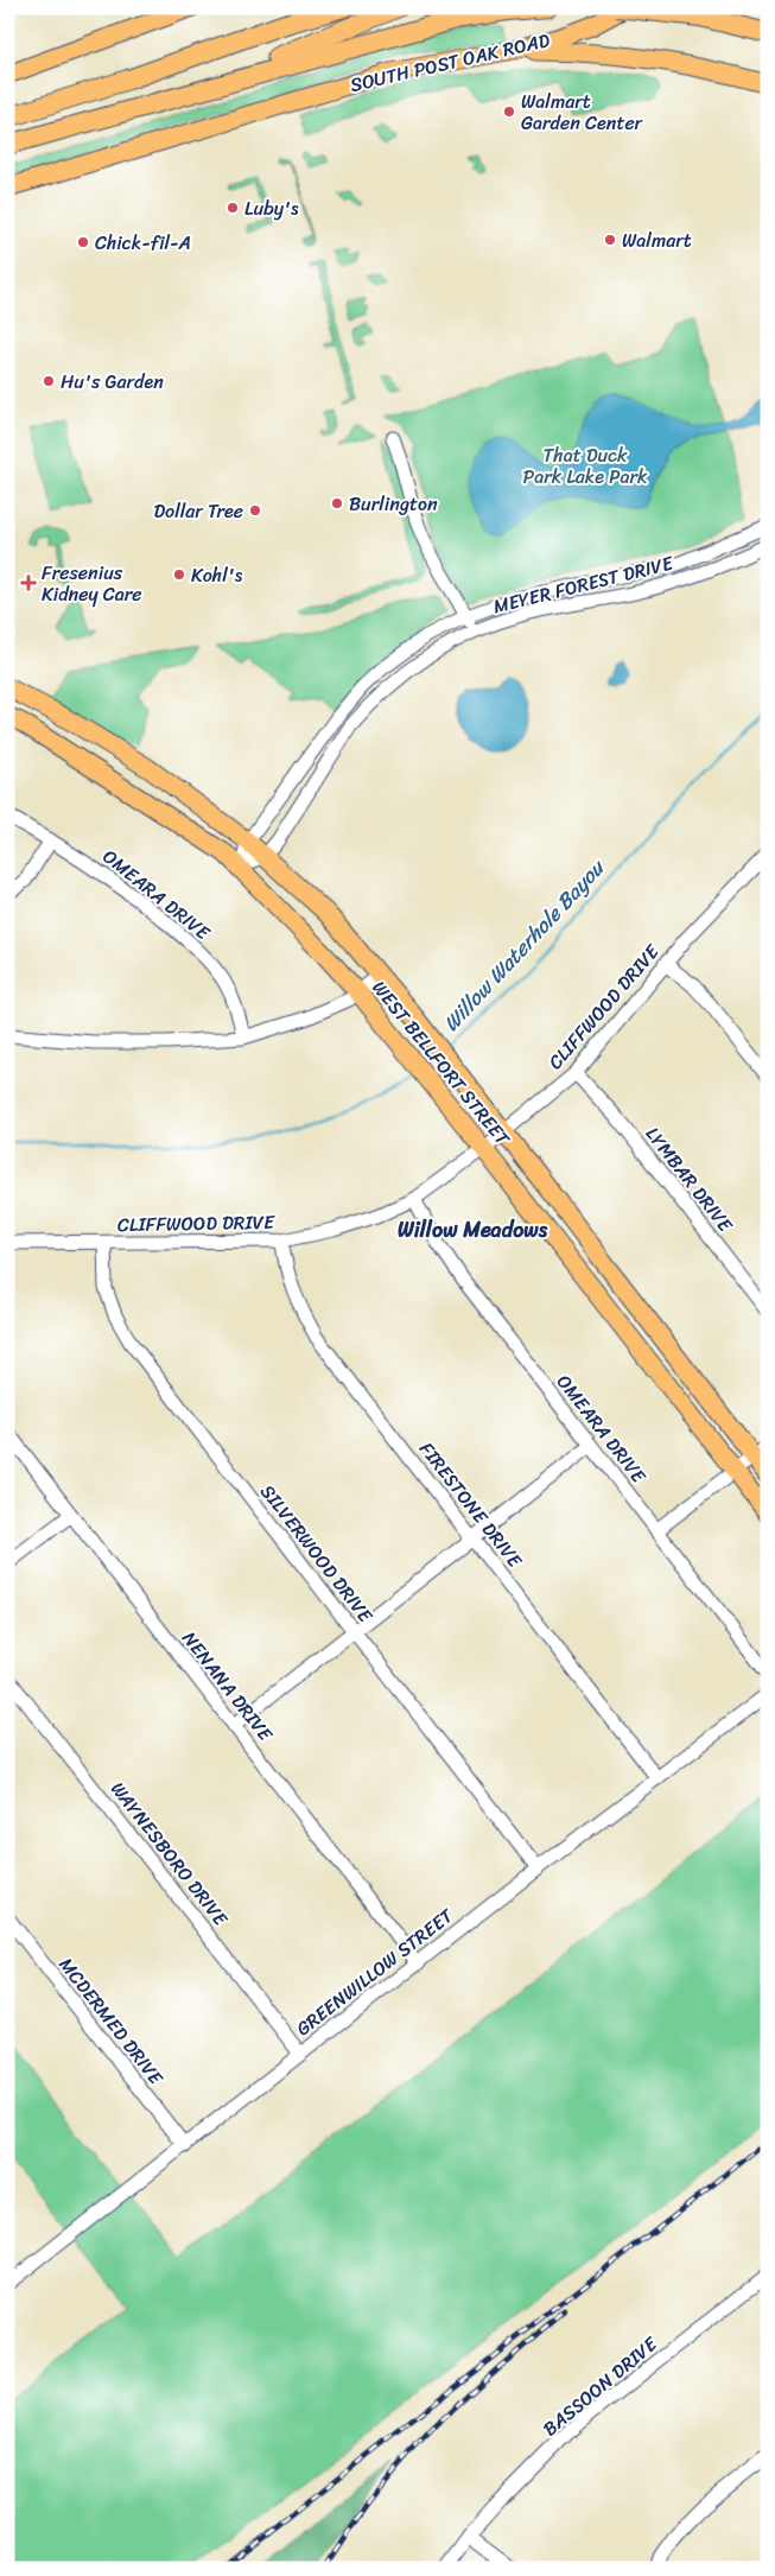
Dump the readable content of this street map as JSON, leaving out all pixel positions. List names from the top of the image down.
{
  "streets": {
    "main road": ["SOUTH POST OAK ROAD", "WEST BELLFORT STREET"],
    "street": [
      "MEYER FOREST DRIVE",
      "OMEARA DRIVE",
      "CLIFFWOOD DRIVE",
      "LYMBAR DRIVE",
      "FIRESTONE DRIVE",
      "SILVERWOOD DRIVE",
      "NENANA DRIVE",
      "WAYNESBORO DRIVE",
      "GREENWILLOW STREET",
      "MCDERMED DRIVE",
      "BASSOON DRIVE"
    ]
  },
  "crossings": [
    ["MEYER FOREST DRIVE", "WEST BELLFORT STREET"],
    ["OMEARA DRIVE", "CLIFFWOOD DRIVE"],
    ["CLIFFWOOD DRIVE", "WEST BELLFORT STREET"],
    ["CLIFFWOOD DRIVE", "LYMBAR DRIVE"],
    ["CLIFFWOOD DRIVE", "FIRESTONE DRIVE"],
    ["CLIFFWOOD DRIVE", "SILVERWOOD DRIVE"],
    ["FIRESTONE DRIVE", "GREENWILLOW STREET"],
    ["SILVERWOOD DRIVE", "GREENWILLOW STREET"],
    ["NENANA DRIVE", "GREENWILLOW STREET"],
    ["WAYNESBORO DRIVE", "GREENWILLOW STREET"],
    ["GREENWILLOW STREET", "MCDERMED DRIVE"]
  ],
  "districts": ["Willow Meadows"],
  "water": ["Willow Waterhole Bayou"],
  "parks": ["That Duck Park Lake Park"],
  "places": {
    "other": [
      "Walmart Garden Center",
      "Luby's",
      "Walmart",
      "Chick-fil-A",
      "Hu's Garden",
      "Burlington",
      "Dollar Tree",
      "Kohl's"
    ],
    "health": ["Fresenius Kidney Care"]
  }
}
